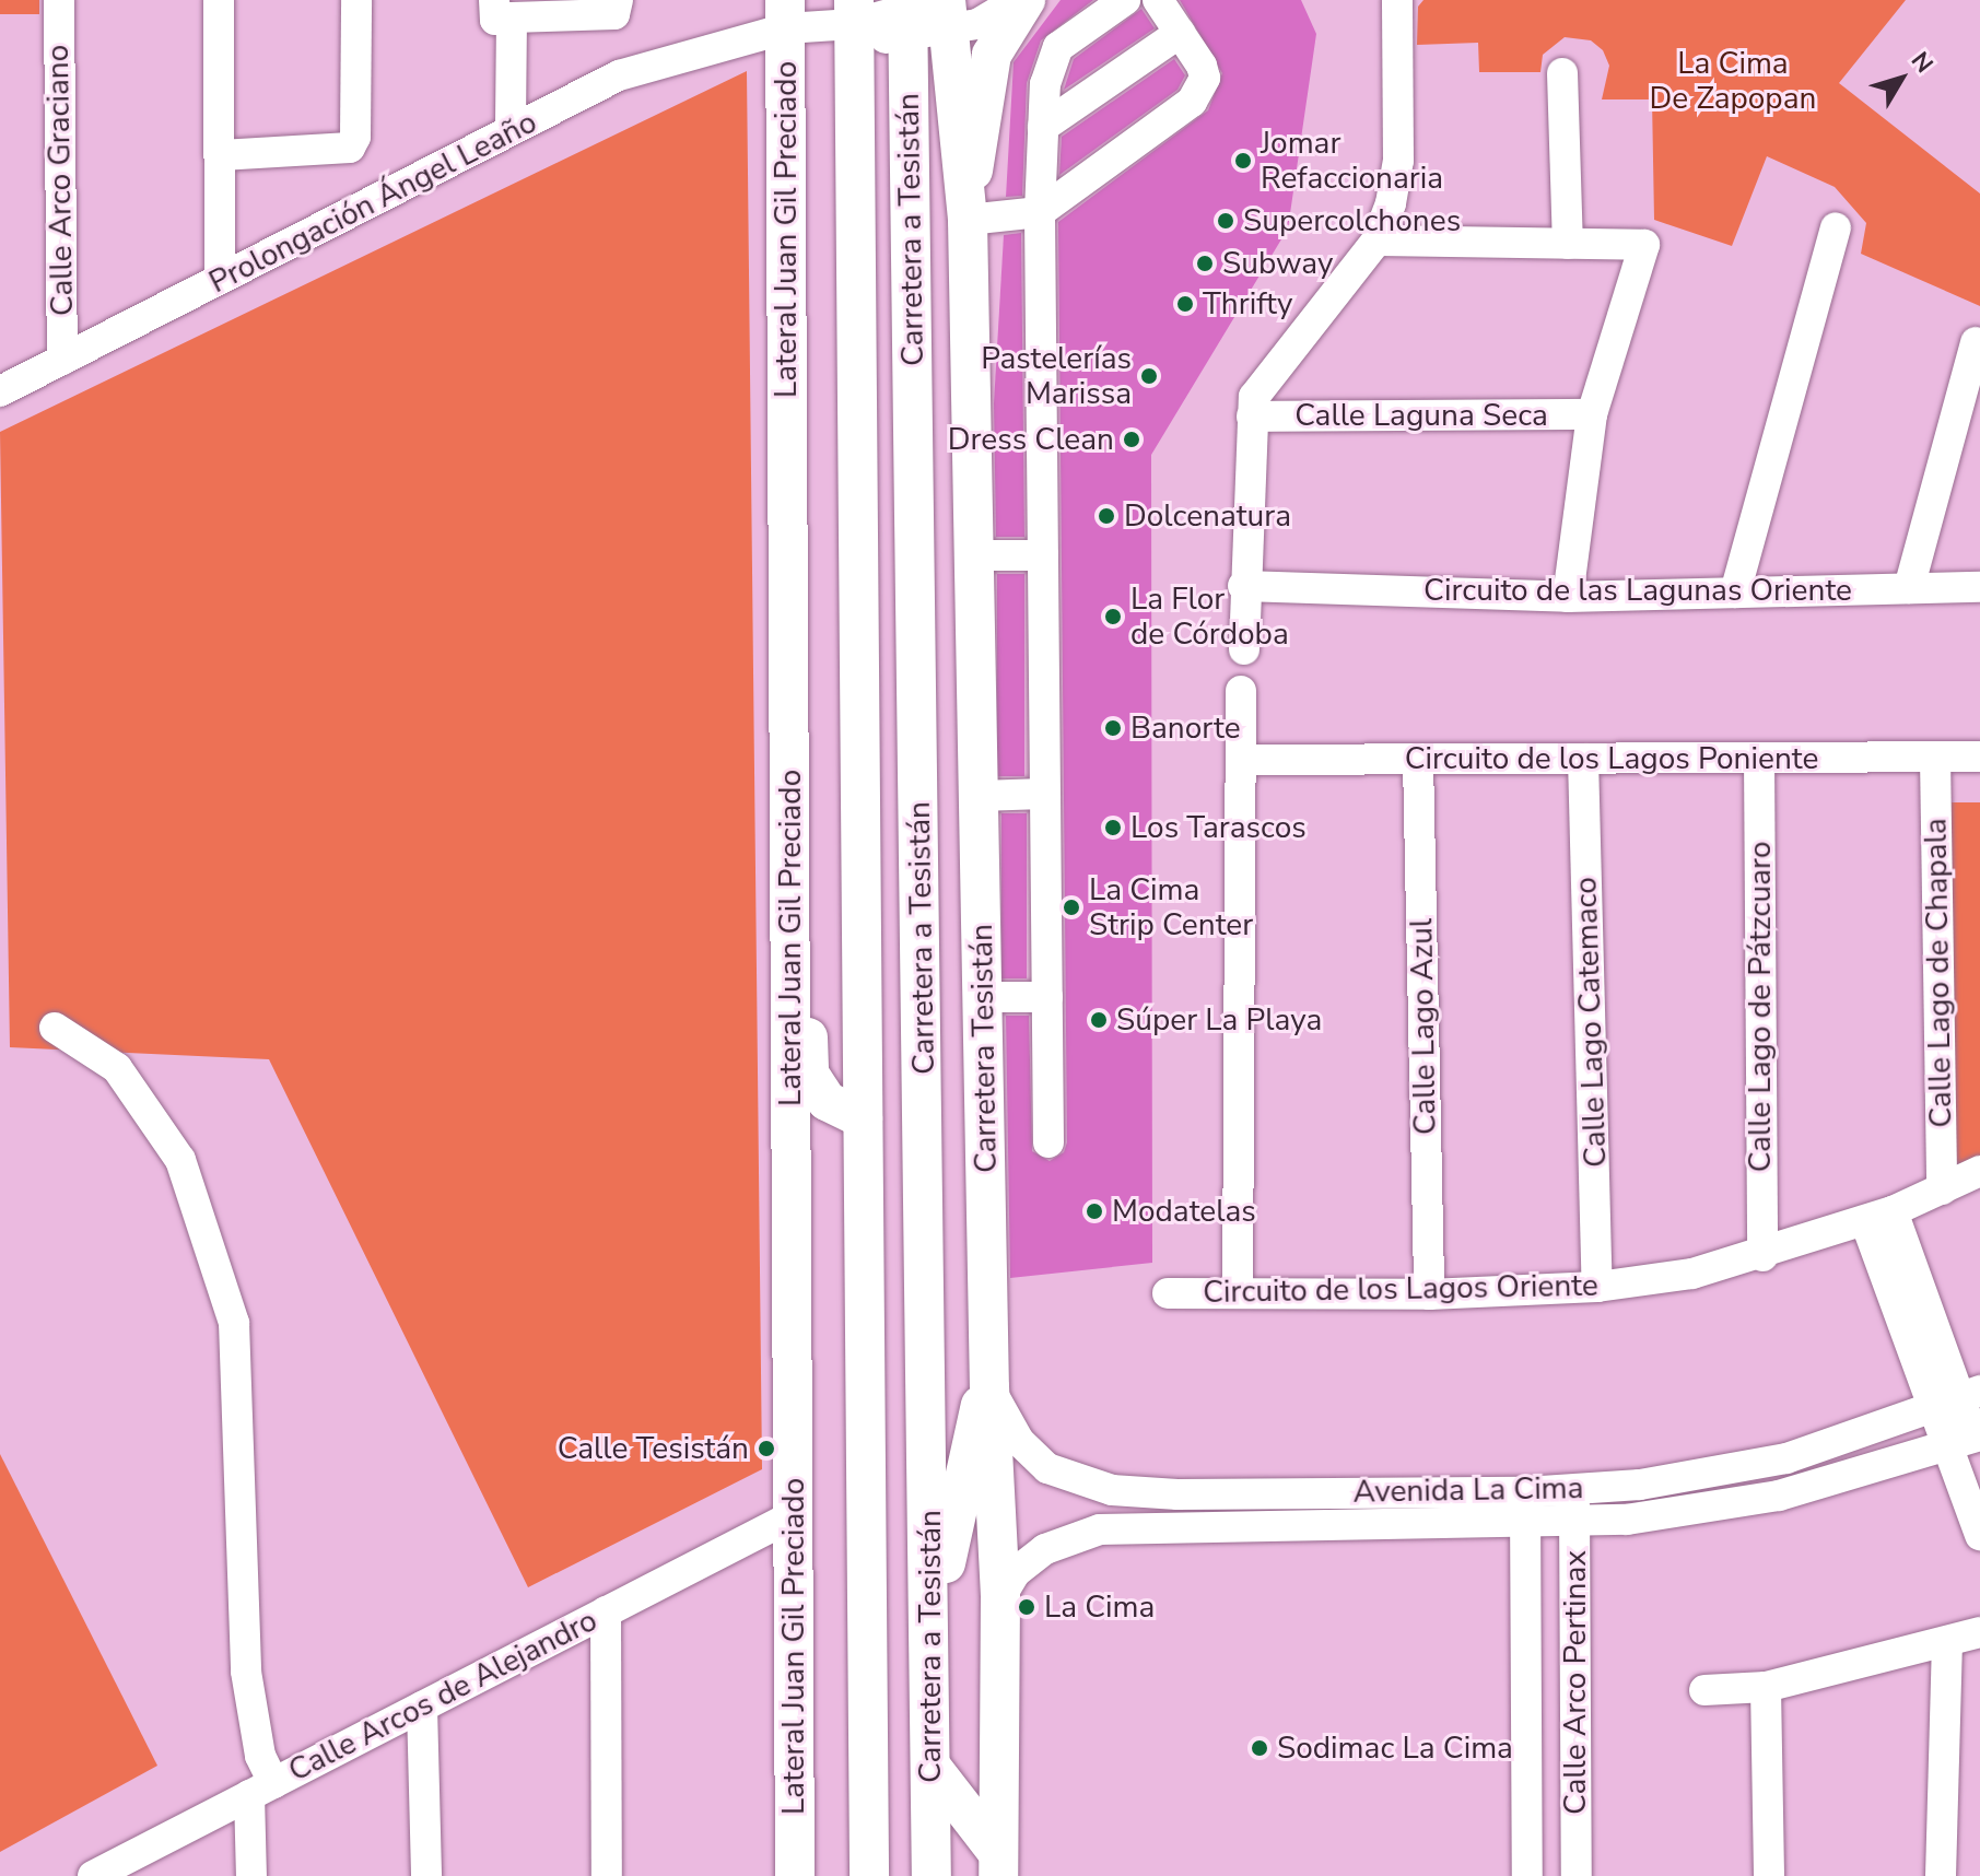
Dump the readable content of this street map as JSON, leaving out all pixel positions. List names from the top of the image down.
{
  "streets": {
    "main road": ["Lateral Juan Gil Preciado", "Carretera a Tesistán", "Carretera Tesistán"],
    "street": [
      "Calle Arco Graciano",
      "Prolongación Ángel Leaño",
      "Calle Laguna Seca",
      "Circuito de las Lagunas Oriente",
      "Circuito de los Lagos Poniente",
      "Calle Lago de Chapala",
      "Calle Lago de Pátzcuaro",
      "Calle Lago Catemaco",
      "Calle Lago Azul",
      "Circuito de los Lagos Oriente",
      "Avenida La Cima",
      "Calle Arco Pertinax",
      "Calle Arcos de Alejandro"
    ]
  },
  "crossings": [
    ["Calle Arco Graciano", "Prolongación Ángel Leaño"],
    ["Prolongación Ángel Leaño", "Lateral Juan Gil Preciado"],
    ["Prolongación Ángel Leaño", "Carretera a Tesistán"],
    ["Lateral Juan Gil Preciado", "Calle Arcos de Alejandro"],
    ["Circuito de los Lagos Poniente", "Calle Lago de Chapala"],
    ["Circuito de los Lagos Poniente", "Calle Lago de Pátzcuaro"],
    ["Circuito de los Lagos Poniente", "Calle Lago Catemaco"],
    ["Circuito de los Lagos Poniente", "Calle Lago Azul"],
    ["Calle Lago de Chapala", "Circuito de los Lagos Oriente"],
    ["Calle Lago de Pátzcuaro", "Circuito de los Lagos Oriente"],
    ["Calle Lago Catemaco", "Circuito de los Lagos Oriente"],
    ["Calle Lago Azul", "Circuito de los Lagos Oriente"],
    ["Carretera Tesistán", "Avenida La Cima"],
    ["Avenida La Cima", "Calle Arco Pertinax"]
  ],
  "parks": ["La Cima De Zapopan"],
  "places": [
    "Jomar Refaccionaria",
    "Supercolchones",
    "Subway",
    "Thrifty",
    "Pastelerías Marissa",
    "Dress Clean",
    "Dolcenatura",
    "La Flor de Córdoba",
    "Banorte",
    "Los Tarascos",
    "La Cima Strip Center",
    "Súper La Playa",
    "Modatelas",
    "Calle Tesistán",
    "La Cima",
    "Sodimac La Cima"
  ],
  "north": "top right"
}
